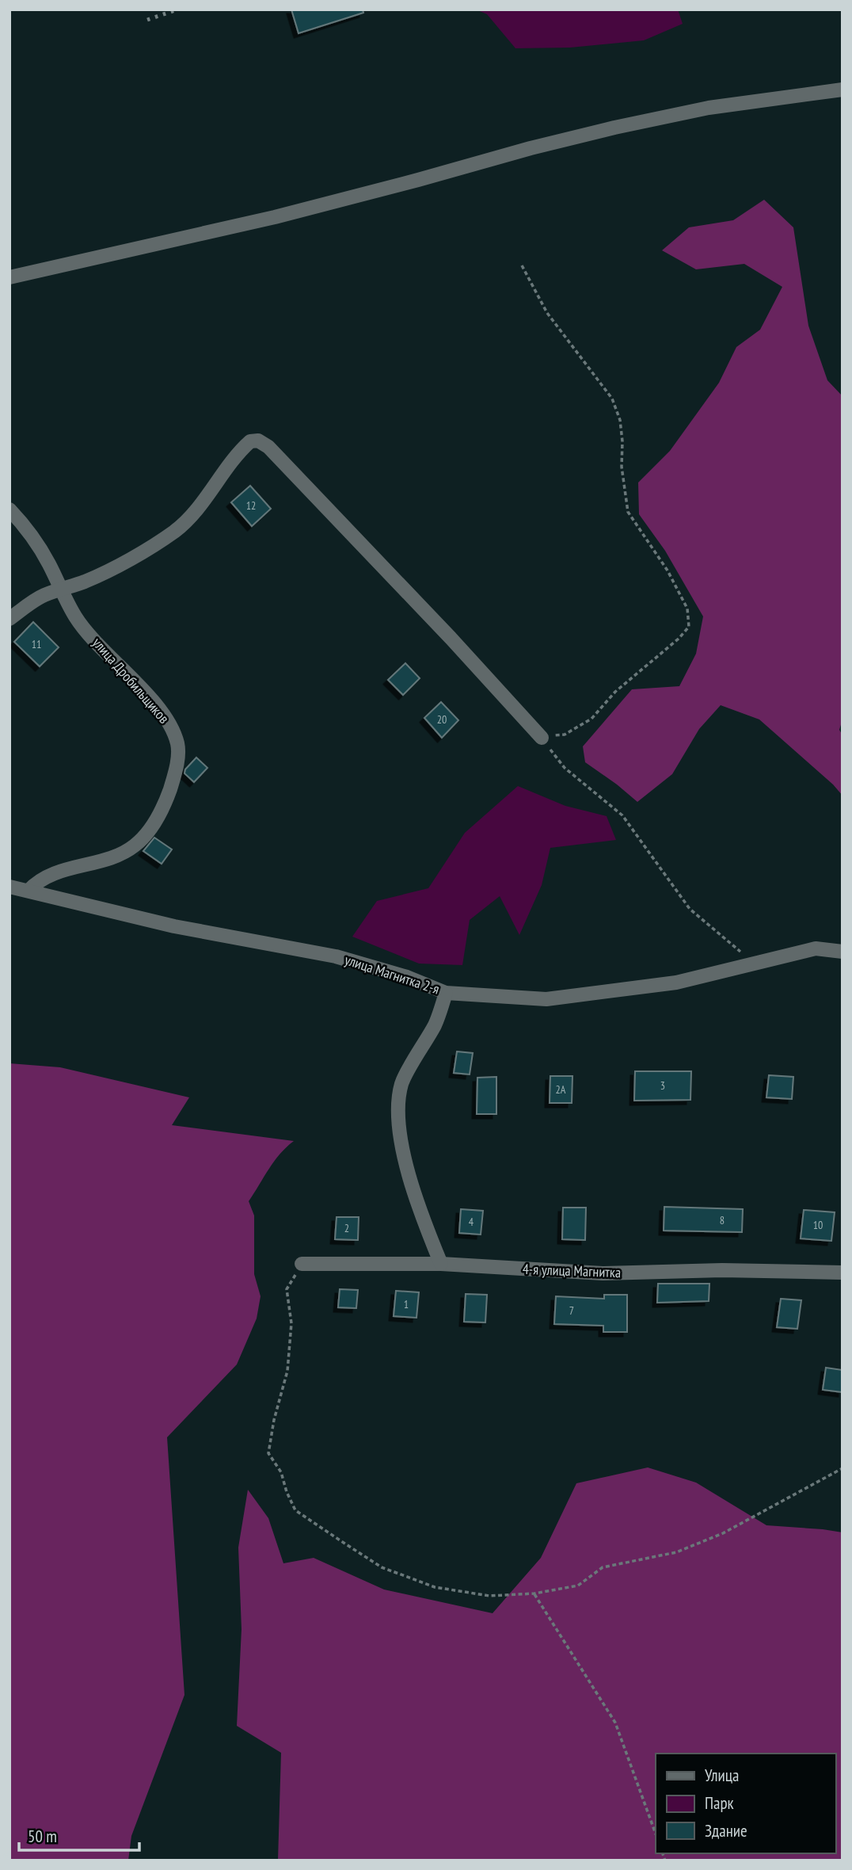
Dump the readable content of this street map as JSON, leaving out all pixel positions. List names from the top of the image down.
{
  "streets": {
    "street": ["улица Дробильщиков", "улица Магнитка 2-я", "4-я улица Магнитка"]
  },
  "crossings": [
    ["улица Дробильщиков", "улица Магнитка 2-я"]
  ],
  "house_numbers": [
    "12",
    "11",
    "20",
    "3",
    "2А",
    "8",
    "4",
    "10",
    "2",
    "1",
    "7"
  ],
  "legend": ["Улица", "Парк", "Здание"],
  "scale_bar": "50 m"
}
